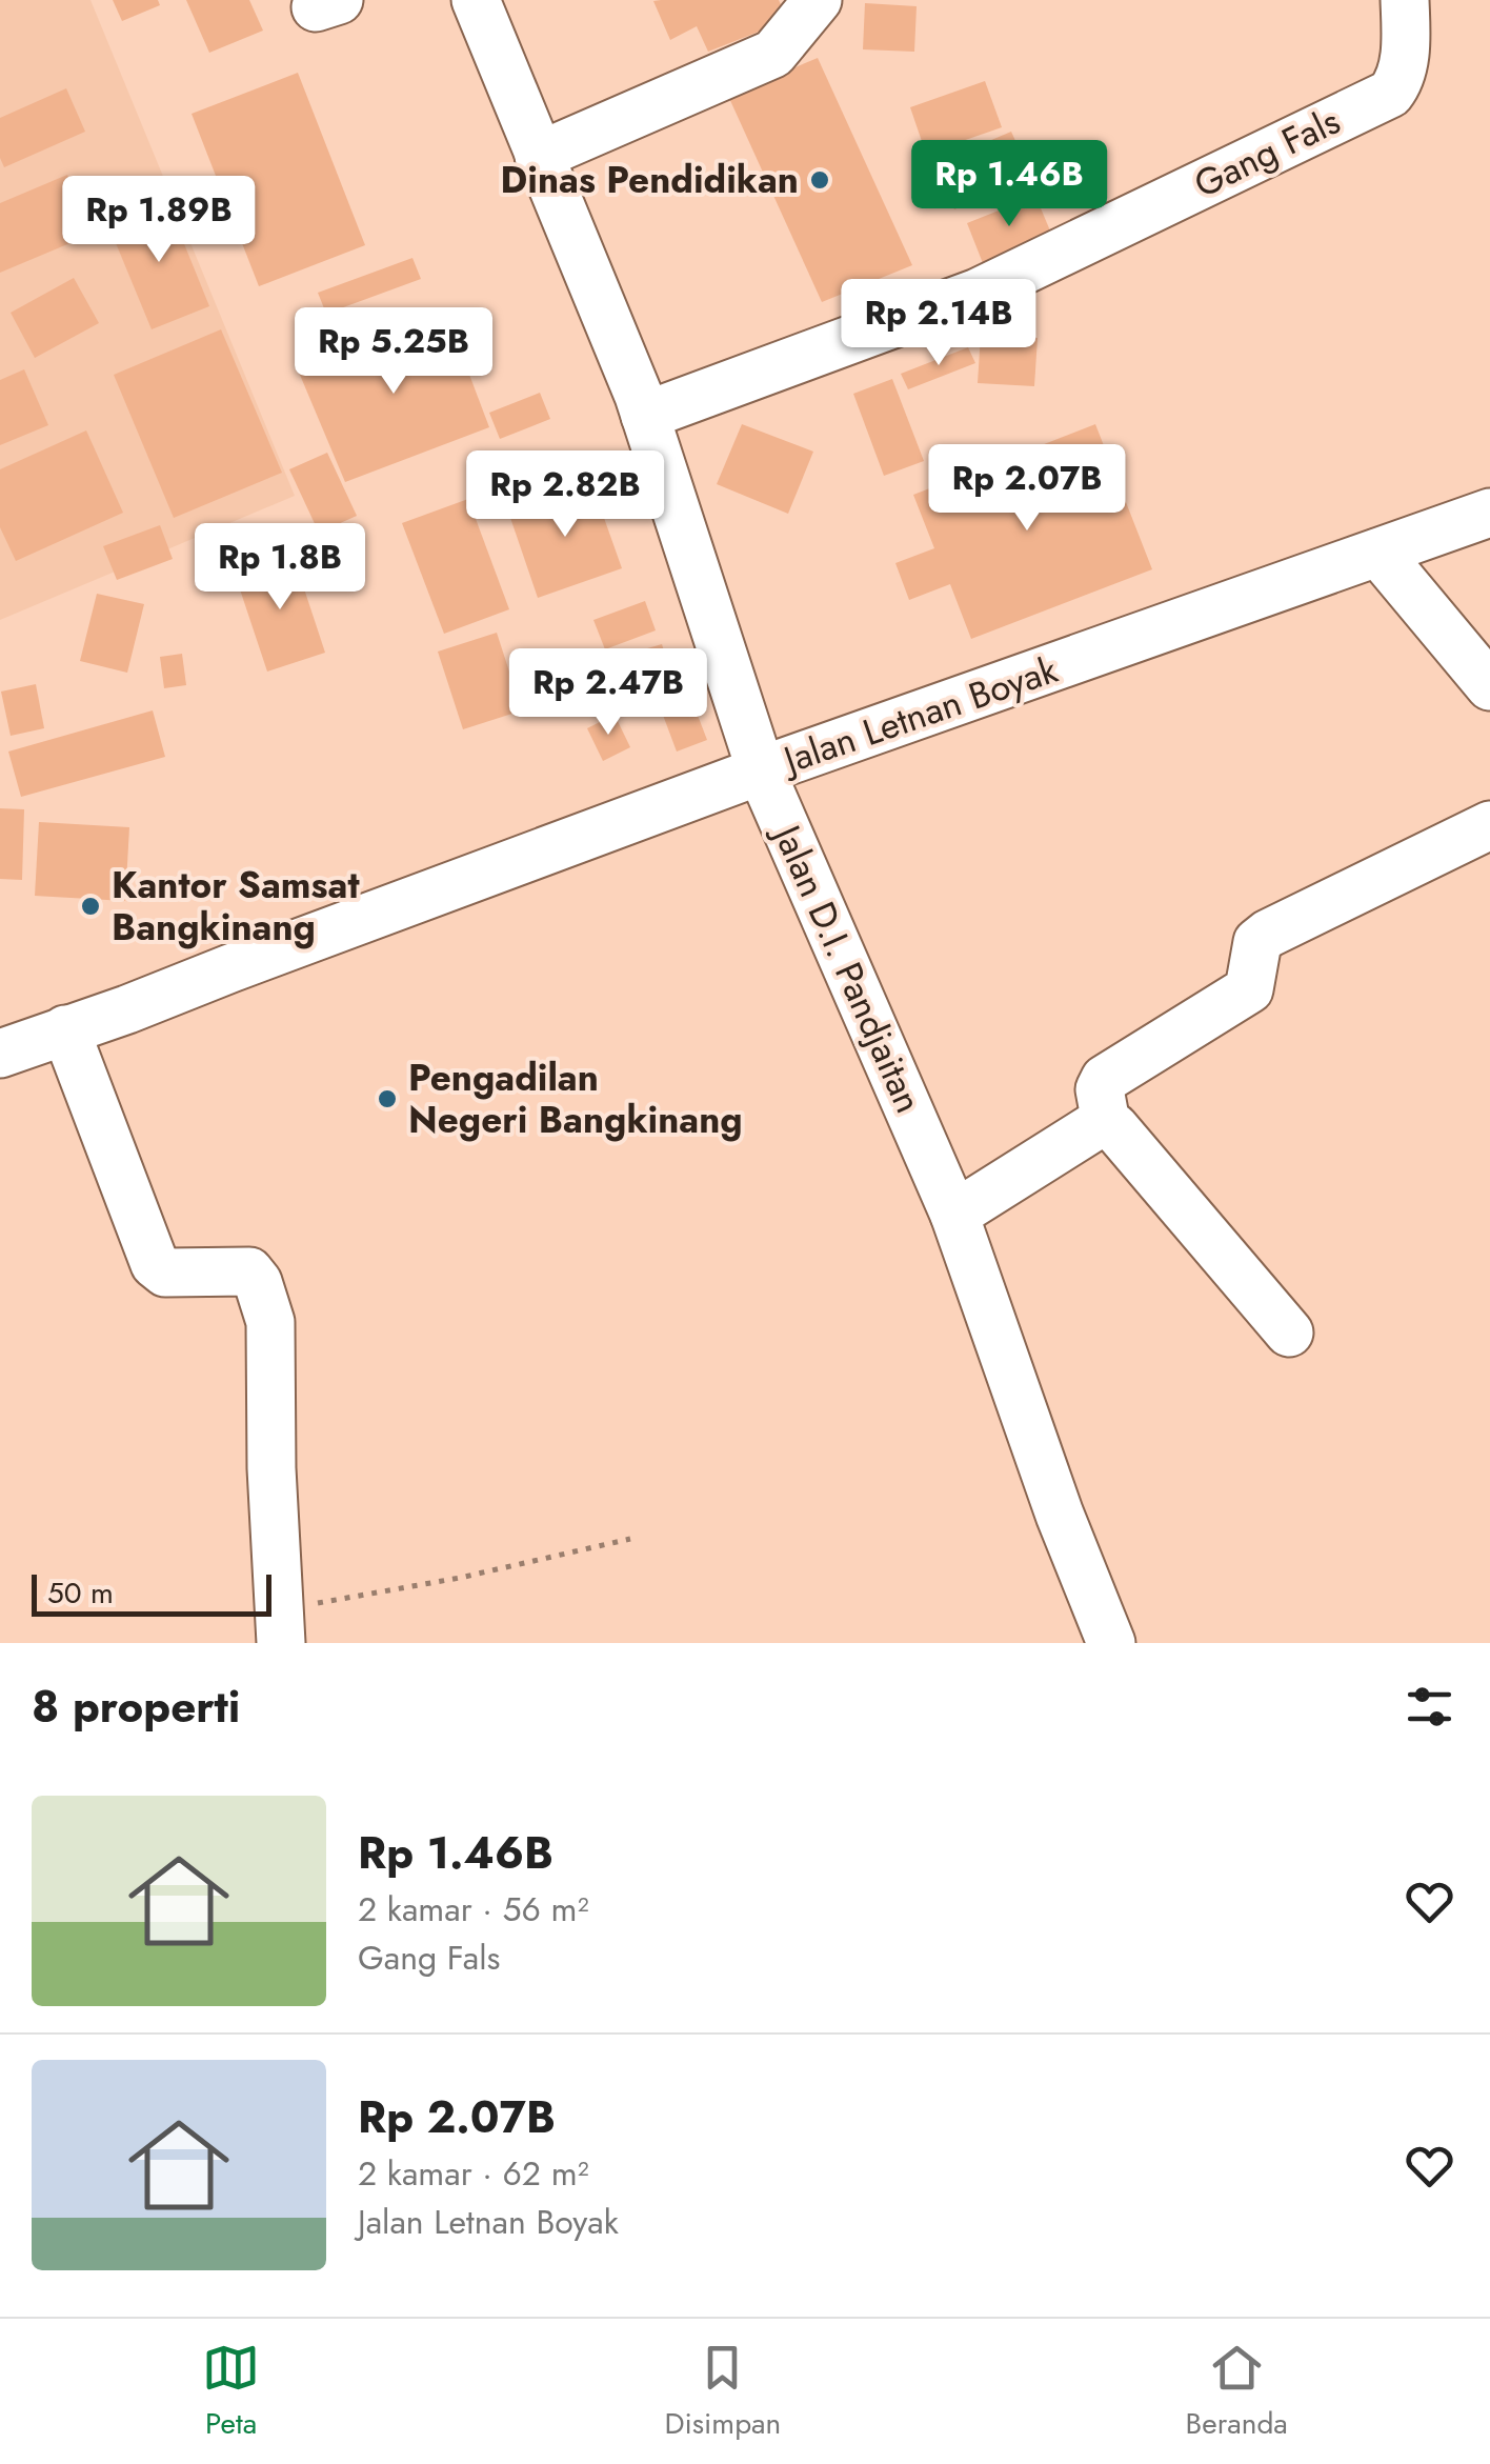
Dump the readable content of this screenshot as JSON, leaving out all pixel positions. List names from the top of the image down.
{
  "streets": {
    "street": ["Gang Fals", "Jalan Letnan Boyak", "Jalan D.I. Pandjaitan"]
  },
  "crossings": [
    ["Gang Fals", "Jalan D.I. Pandjaitan"],
    ["Jalan Letnan Boyak", "Jalan D.I. Pandjaitan"]
  ],
  "places": ["Dinas Pendidikan", "Kantor Samsat Bangkinang", "Pengadilan Negeri Bangkinang"],
  "scale_bar": "50 m",
  "page": {
    "price": [
      "Rp 1.46B",
      "Rp 1.89B",
      "Rp 2.14B",
      "Rp 5.25B",
      "Rp 2.07B",
      "Rp 2.82B",
      "Rp 1.8B",
      "Rp 2.47B"
    ],
    "scale": "50 m",
    "heading": "8 properti",
    "list": [
      {
        "name": "Rp 1.46B",
        "note": "2 kamar · 56 m² · Gang Fals"
      },
      {
        "name": "Rp 2.07B",
        "note": "2 kamar · 62 m² · Jalan Letnan Boyak"
      }
    ],
    "tabs": ["Peta", "Disimpan", "Beranda"]
  }
}
